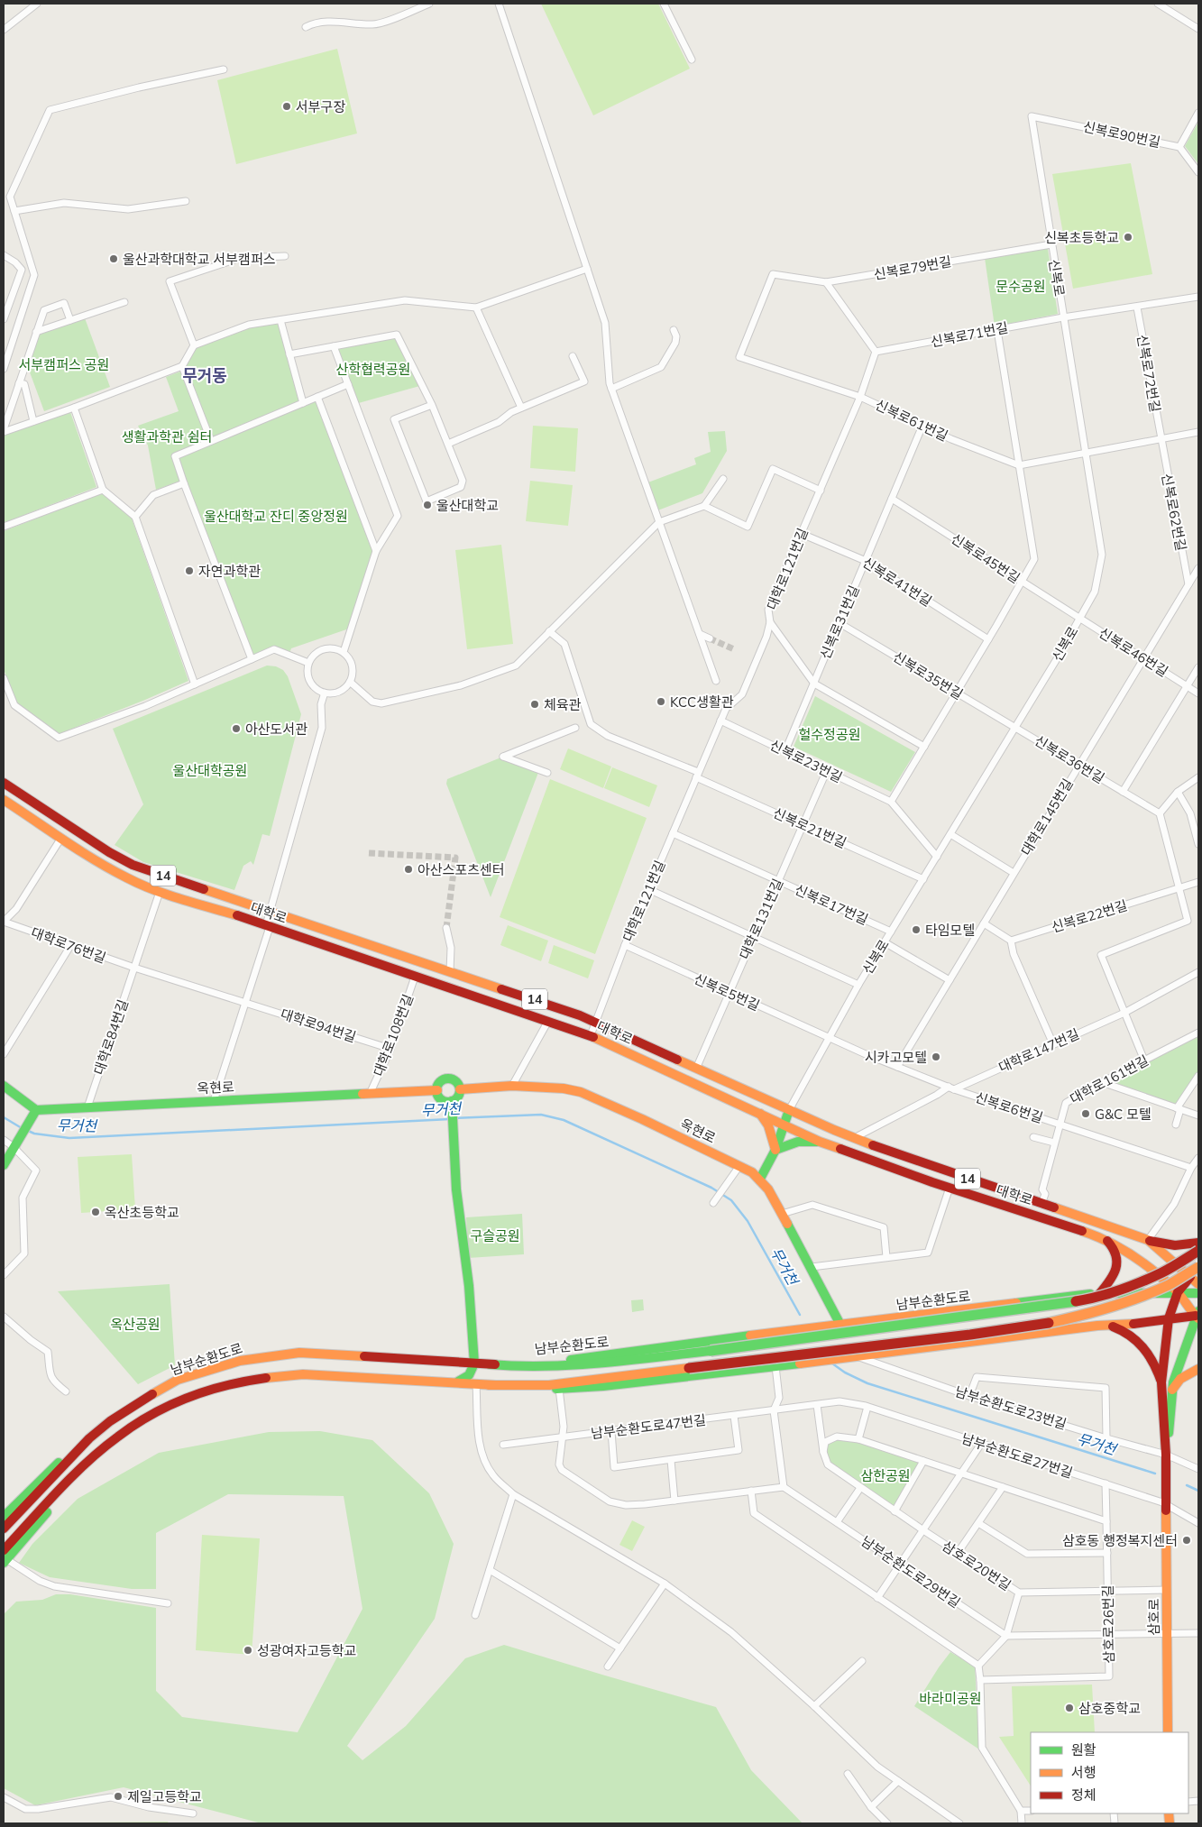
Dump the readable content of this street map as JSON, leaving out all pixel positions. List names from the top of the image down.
{
  "streets": {
    "main road": [
      "14",
      "대학로",
      "옥현로",
      "남부순환도로",
      "삼호로"
    ],
    "street": [
      "신복로90번길",
      "신복로79번길",
      "신복로",
      "신복로71번길",
      "신복로72번길",
      "신복로61번길",
      "신복로62번길",
      "신복로45번길",
      "대학로121번길",
      "신복로41번길",
      "신복로31번길",
      "신복로46번길",
      "신복로35번길",
      "신복로36번길",
      "신복로23번길",
      "대학로145번길",
      "신복로21번길",
      "신복로17번길",
      "신복로22번길",
      "대학로131번길",
      "대학로76번길",
      "신복로5번길",
      "대학로94번길",
      "대학로108번길",
      "대학로84번길",
      "대학로147번길",
      "대학로161번길",
      "신복로6번길",
      "남부순환도로23번길",
      "남부순환도로47번길",
      "남부순환도로27번길",
      "삼호로20번길",
      "남부순환도로29번길",
      "삼호로26번길"
    ]
  },
  "crossings": [
    ["신복로90번길", "신복로"],
    ["신복로79번길", "신복로"],
    ["신복로79번길", "신복로61번길"],
    ["신복로", "신복로71번길"],
    ["신복로", "신복로45번길"],
    ["신복로", "신복로46번길"],
    ["신복로", "신복로35번길"],
    ["신복로", "신복로36번길"],
    ["신복로", "신복로23번길"],
    ["신복로", "신복로21번길"],
    ["신복로", "신복로17번길"],
    ["신복로", "대학로"],
    ["신복로", "신복로5번길"],
    ["신복로", "신복로6번길"],
    ["신복로71번길", "대학로121번길"],
    ["신복로72번길", "신복로62번길"],
    ["신복로61번길", "대학로121번길"],
    ["신복로61번길", "신복로31번길"],
    ["신복로62번길", "대학로145번길"],
    ["신복로45번길", "신복로31번길"],
    ["신복로45번길", "신복로46번길"],
    ["대학로121번길", "신복로41번길"],
    ["대학로121번길", "신복로31번길"],
    ["대학로121번길", "신복로23번길"],
    ["대학로121번길", "신복로21번길"],
    ["대학로121번길", "신복로17번길"],
    ["대학로121번길", "대학로"],
    ["대학로121번길", "신복로5번길"],
    ["신복로41번길", "신복로31번길"],
    ["신복로31번길", "신복로35번길"],
    ["신복로46번길", "대학로145번길"],
    ["신복로35번길", "신복로36번길"],
    ["신복로36번길", "대학로145번길"],
    ["신복로23번길", "대학로131번길"],
    ["대학로145번길", "신복로6번길"],
    ["신복로21번길", "대학로131번길"],
    ["신복로17번길", "대학로131번길"],
    ["대학로", "대학로131번길"],
    ["대학로", "대학로76번길"],
    ["대학로", "대학로108번길"],
    ["대학로", "대학로84번길"],
    ["대학로", "대학로147번길"],
    ["대학로", "대학로161번길"],
    ["대학로", "남부순환도로"],
    ["대학로131번길", "신복로5번길"],
    ["대학로76번길", "대학로84번길"],
    ["신복로5번길", "신복로6번길"],
    ["대학로94번길", "대학로108번길"],
    ["대학로108번길", "옥현로"],
    ["대학로84번길", "옥현로"],
    ["대학로147번길", "신복로6번길"],
    ["대학로161번길", "신복로6번길"],
    ["옥현로", "남부순환도로"],
    ["남부순환도로23번길", "삼호로"],
    ["남부순환도로47번길", "남부순환도로27번길"],
    ["남부순환도로47번길", "삼호로20번길"],
    ["남부순환도로27번길", "삼호로20번길"],
    ["남부순환도로27번길", "삼호로"],
    ["남부순환도로27번길", "삼호로26번길"],
    ["삼호로20번길", "삼호로"],
    ["삼호로20번길", "삼호로26번길"]
  ],
  "districts": ["무거동"],
  "water": ["무거천"],
  "parks": [
    "문수공원",
    "서부캠퍼스 공원",
    "산학협력공원",
    "생활과학관 쉼터",
    "울산대학교 잔디 중앙정원",
    "헐수정공원",
    "울산대학공원",
    "구슬공원",
    "옥산공원",
    "삼한공원",
    "바라미공원"
  ],
  "places": [
    "서부구장",
    "신복초등학교",
    "울산과학대학교 서부캠퍼스",
    "울산대학교",
    "자연과학관",
    "KCC생활관",
    "체육관",
    "아산도서관",
    "아산스포츠센터",
    "타임모텔",
    "시카고모텔",
    "G&C 모텔",
    "옥산초등학교",
    "삼호동 행정복지센터",
    "성광여자고등학교",
    "삼호중학교",
    "제일고등학교"
  ],
  "legend": ["원활", "서행", "정체"]
}
